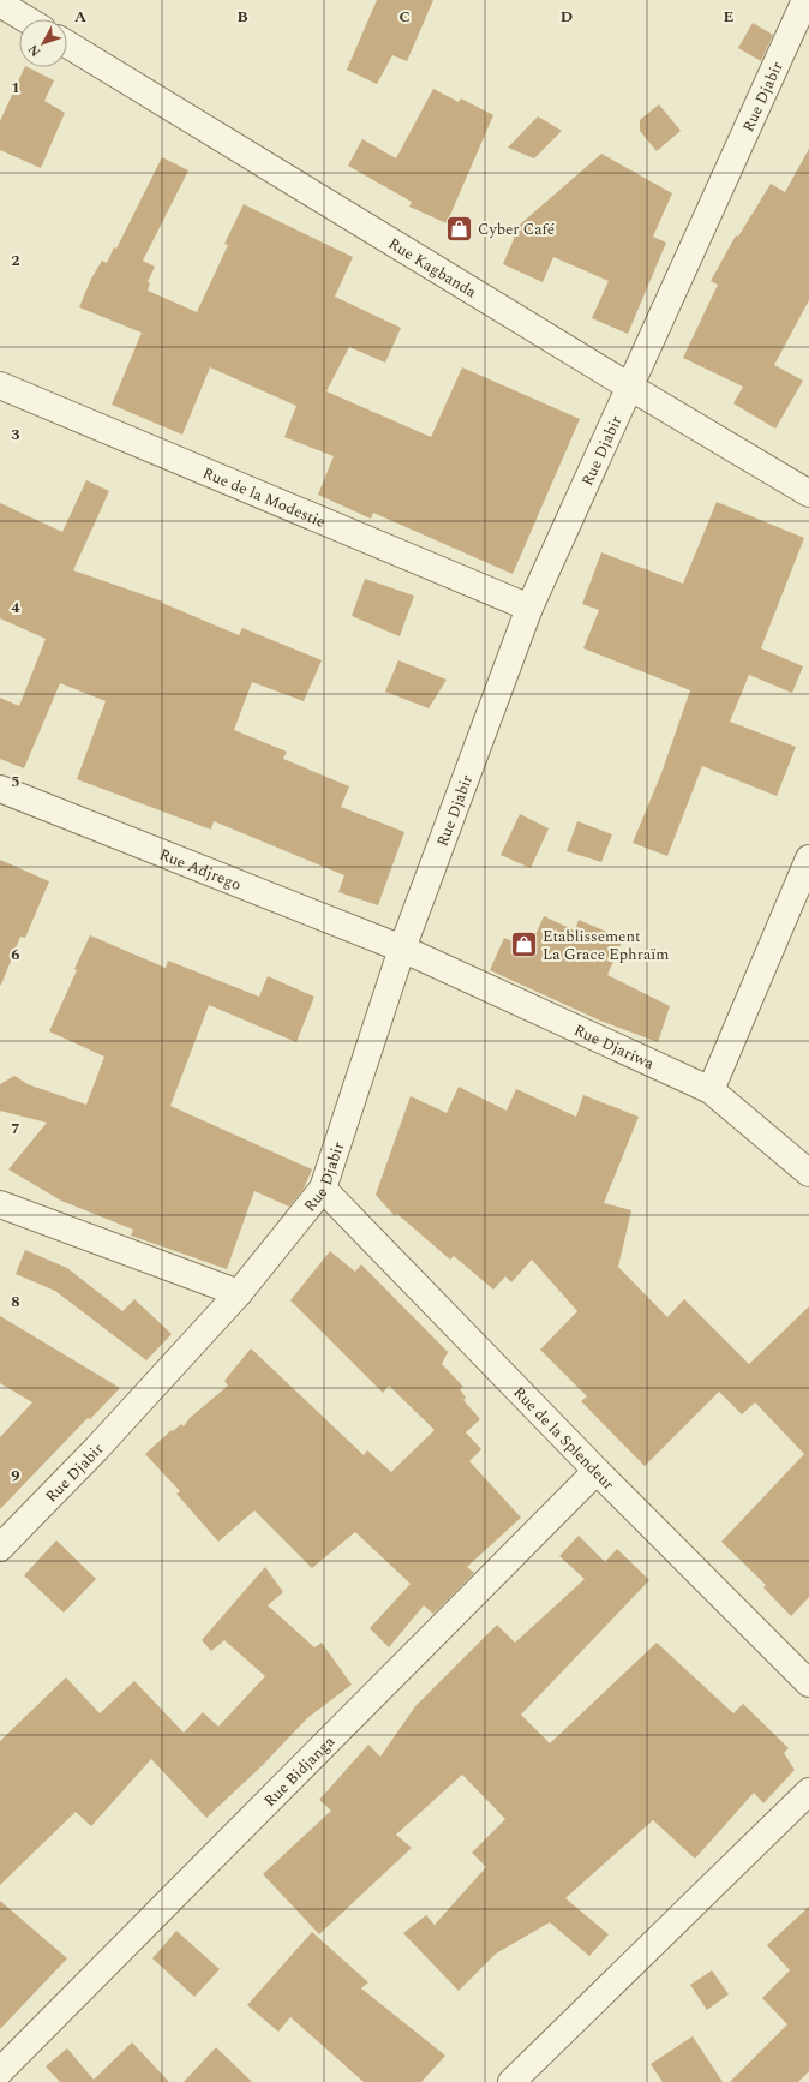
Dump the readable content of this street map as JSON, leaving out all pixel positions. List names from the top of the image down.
{
  "streets": {
    "street": [
      "Rue Djabir",
      "Rue Kagbanda",
      "Rue de la Modestie",
      "Rue Adjrego",
      "Rue Djariwa",
      "Rue de la Splendeur",
      "Rue Bidjanga"
    ]
  },
  "crossings": [
    ["Rue Djabir", "Rue Kagbanda"],
    ["Rue Djabir", "Rue de la Modestie"],
    ["Rue Djabir", "Rue Adjrego"],
    ["Rue Djabir", "Rue Djariwa"],
    ["Rue Djabir", "Rue de la Splendeur"],
    ["Rue Adjrego", "Rue Djariwa"],
    ["Rue de la Splendeur", "Rue Bidjanga"]
  ],
  "places": {
    "shop": ["Cyber Café", "Etablissement La Grace Ephraïm"]
  },
  "north": "bottom left",
  "grid": {
    "columns": [
      "A",
      "B",
      "C",
      "D",
      "E"
    ],
    "rows": [
      "1",
      "2",
      "3",
      "4",
      "5",
      "6",
      "7",
      "8",
      "9"
    ]
  }
}
